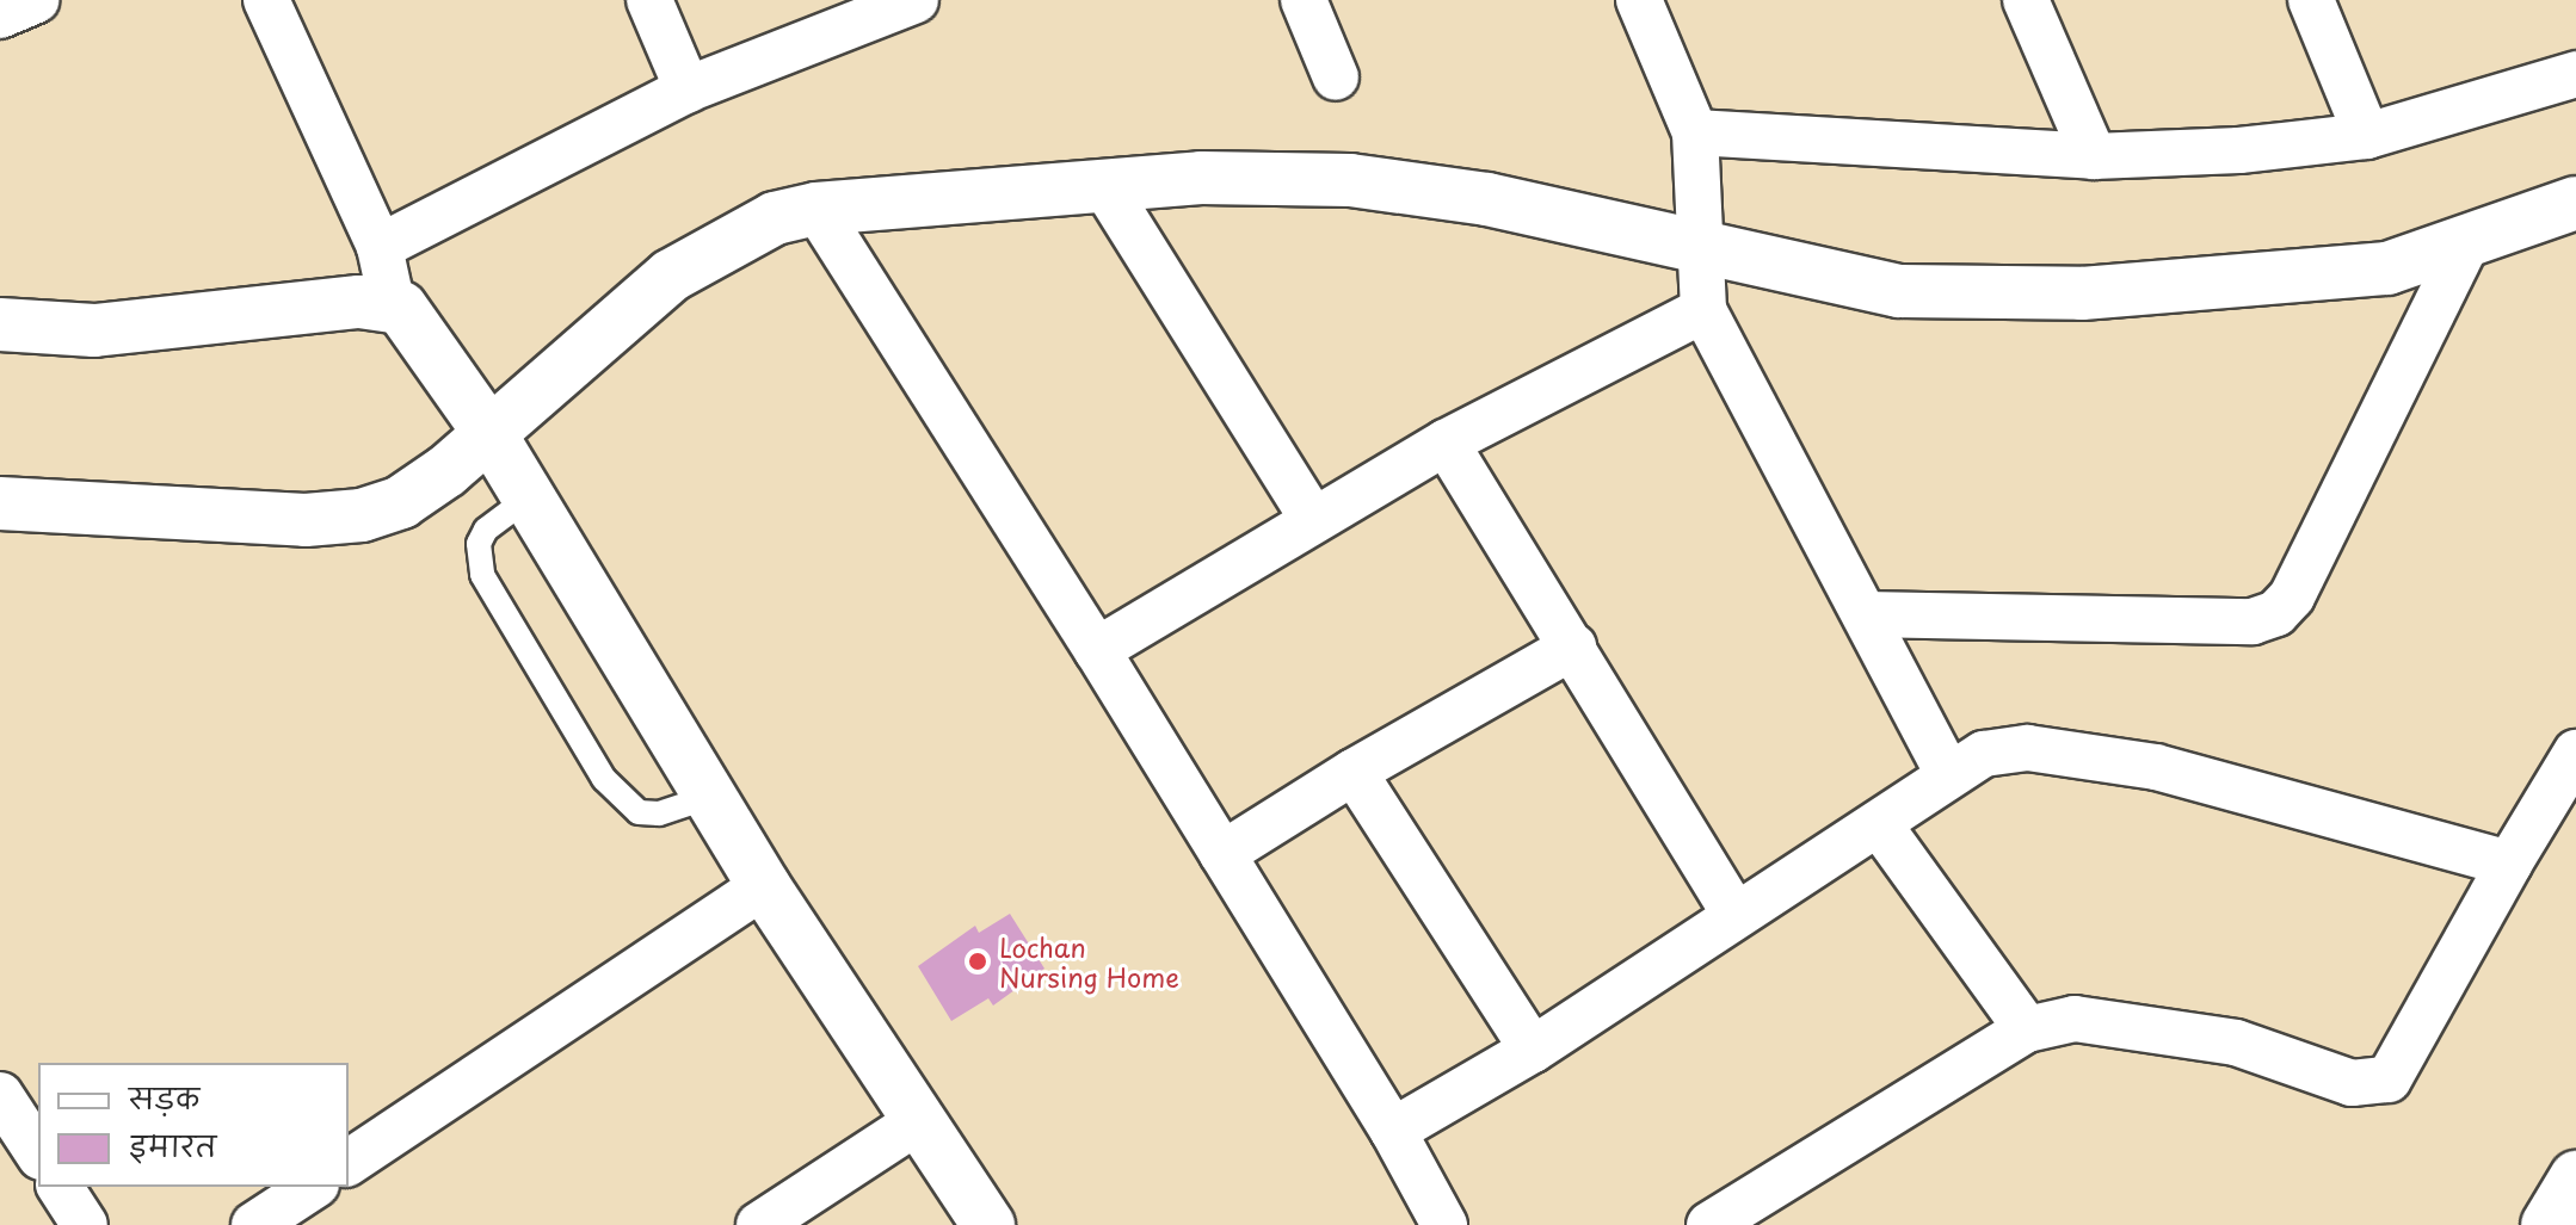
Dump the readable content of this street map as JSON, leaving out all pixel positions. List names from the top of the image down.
{
  "places": ["Lochan Nursing Home"],
  "legend": ["सड़क", "इमारत"]
}
